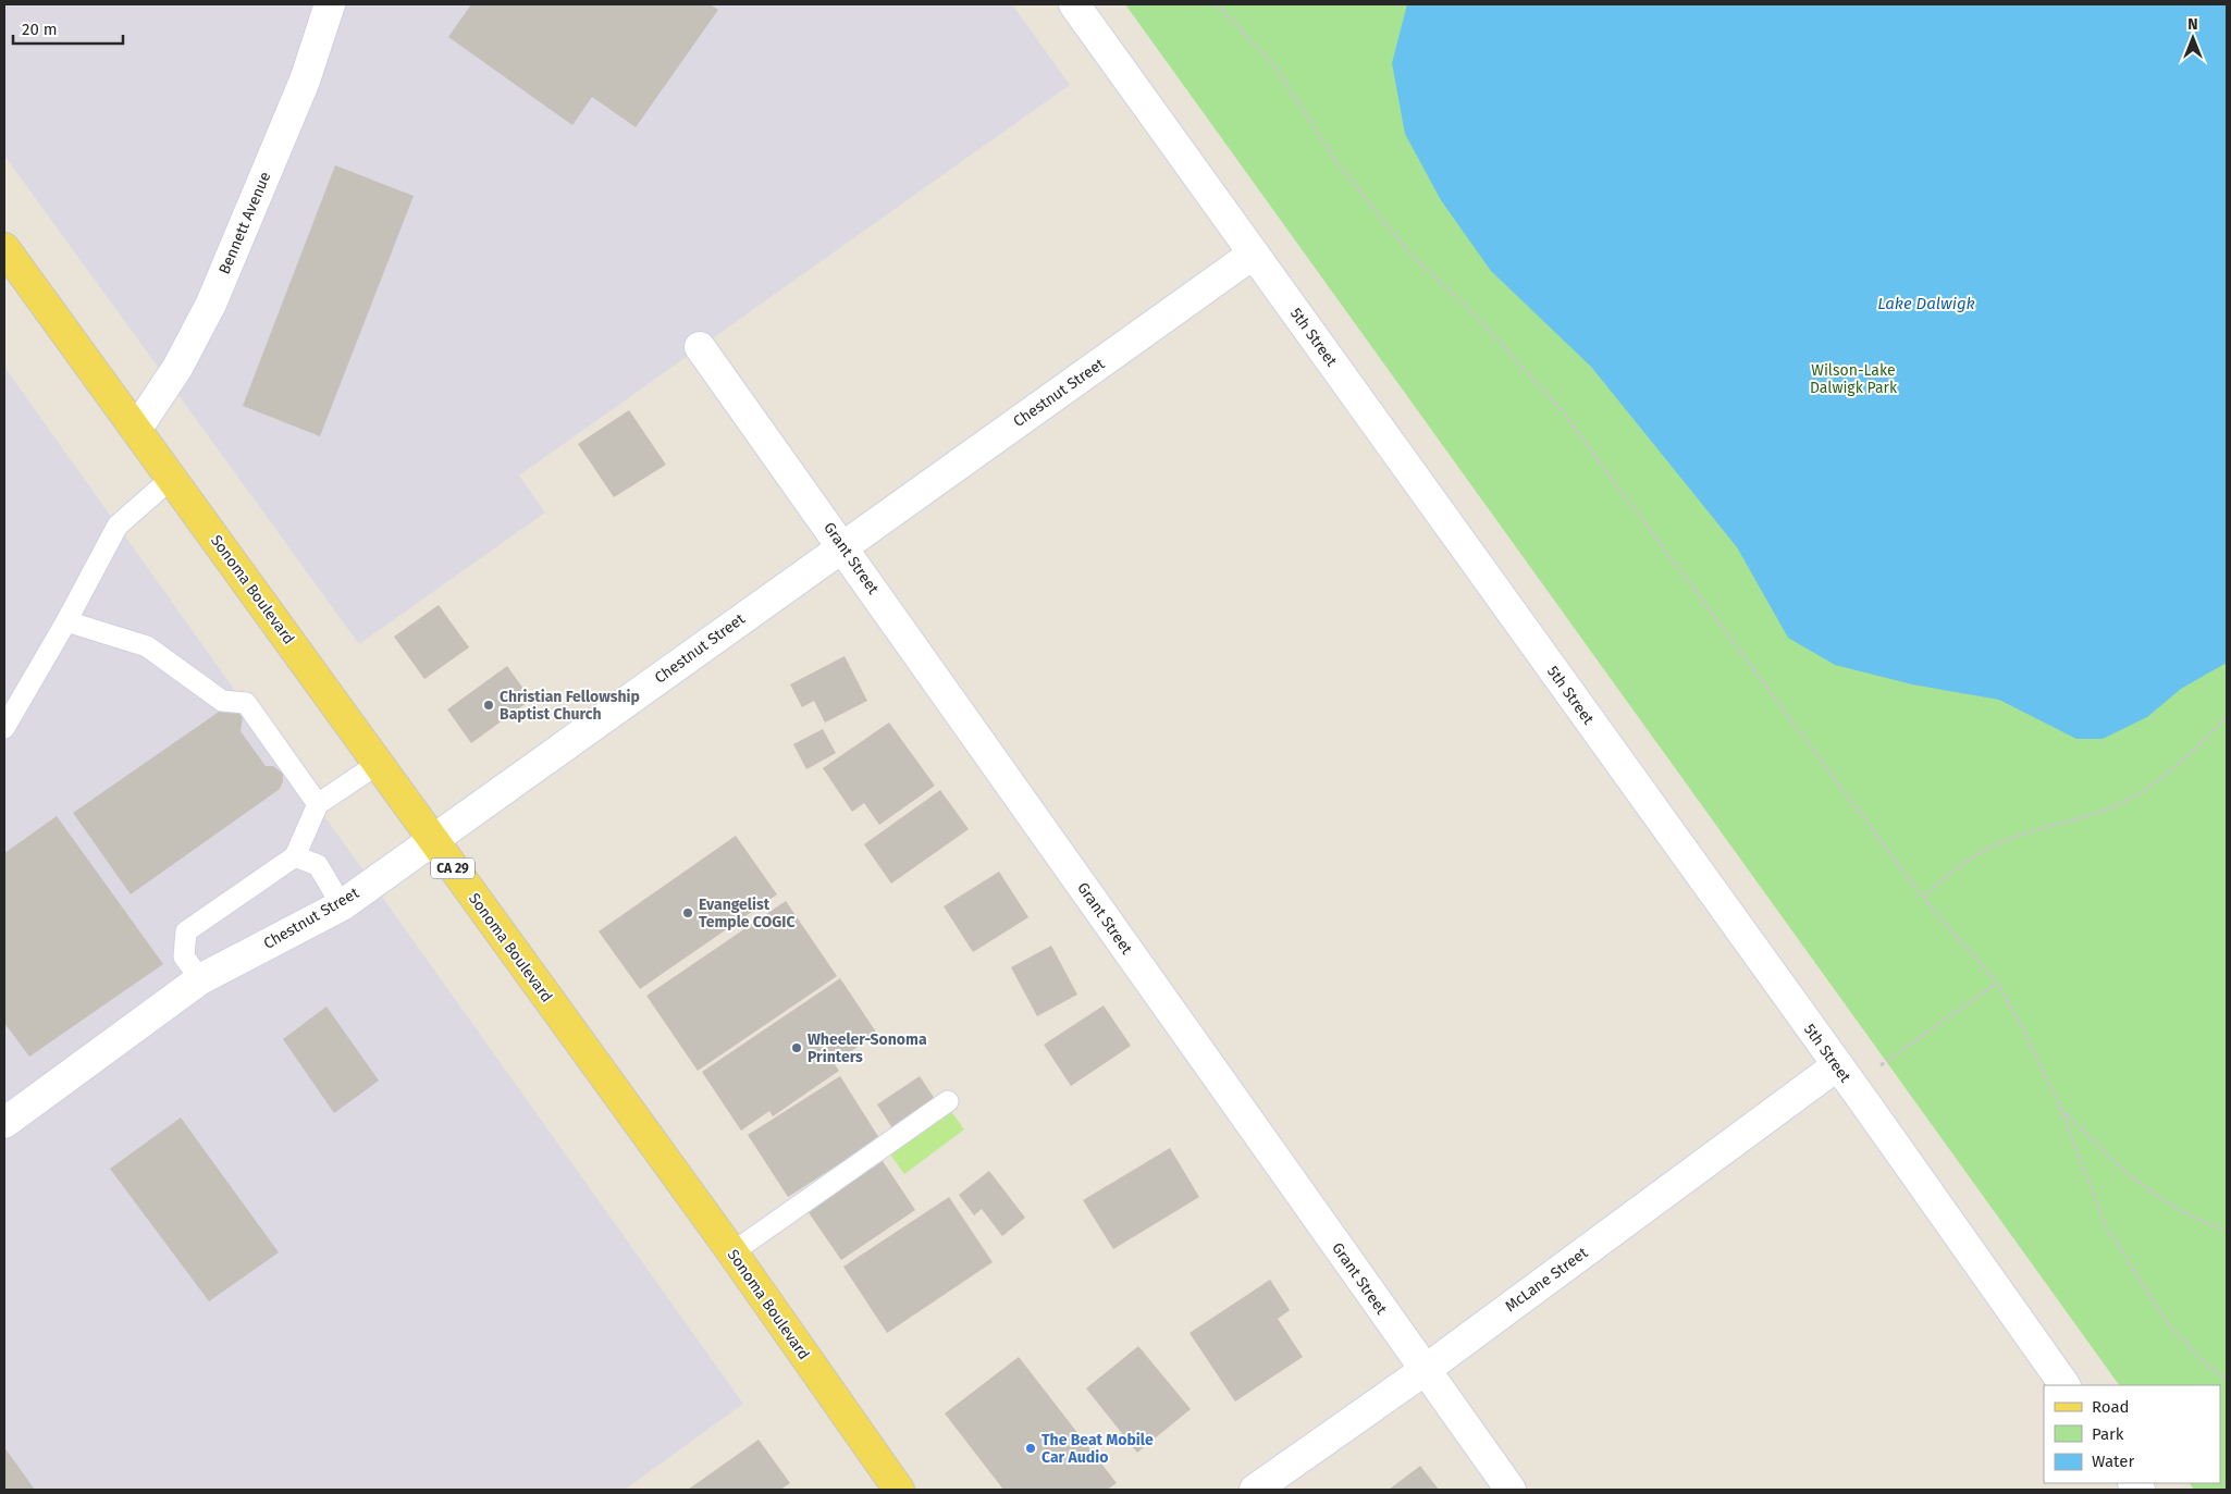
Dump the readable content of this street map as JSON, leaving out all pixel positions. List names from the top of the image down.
{
  "streets": {
    "main road": ["Sonoma Boulevard", "CA 29"],
    "street": [
      "Bennett Avenue",
      "5th Street",
      "Chestnut Street",
      "Grant Street",
      "McLane Street"
    ]
  },
  "crossings": [
    ["Bennett Avenue", "Sonoma Boulevard"],
    ["5th Street", "Chestnut Street"],
    ["5th Street", "McLane Street"],
    ["Chestnut Street", "Grant Street"],
    ["Chestnut Street", "Sonoma Boulevard"],
    ["Grant Street", "McLane Street"]
  ],
  "water": ["Lake Dalwigk"],
  "parks": ["Wilson-Lake Dalwigk Park"],
  "places": [
    "Christian Fellowship Baptist Church",
    "Evangelist Temple COGIC",
    "Wheeler-Sonoma Printers",
    "The Beat Mobile Car Audio"
  ],
  "legend": ["Road", "Park", "Water"],
  "scale_bar": "20 m",
  "north": "top"
}
